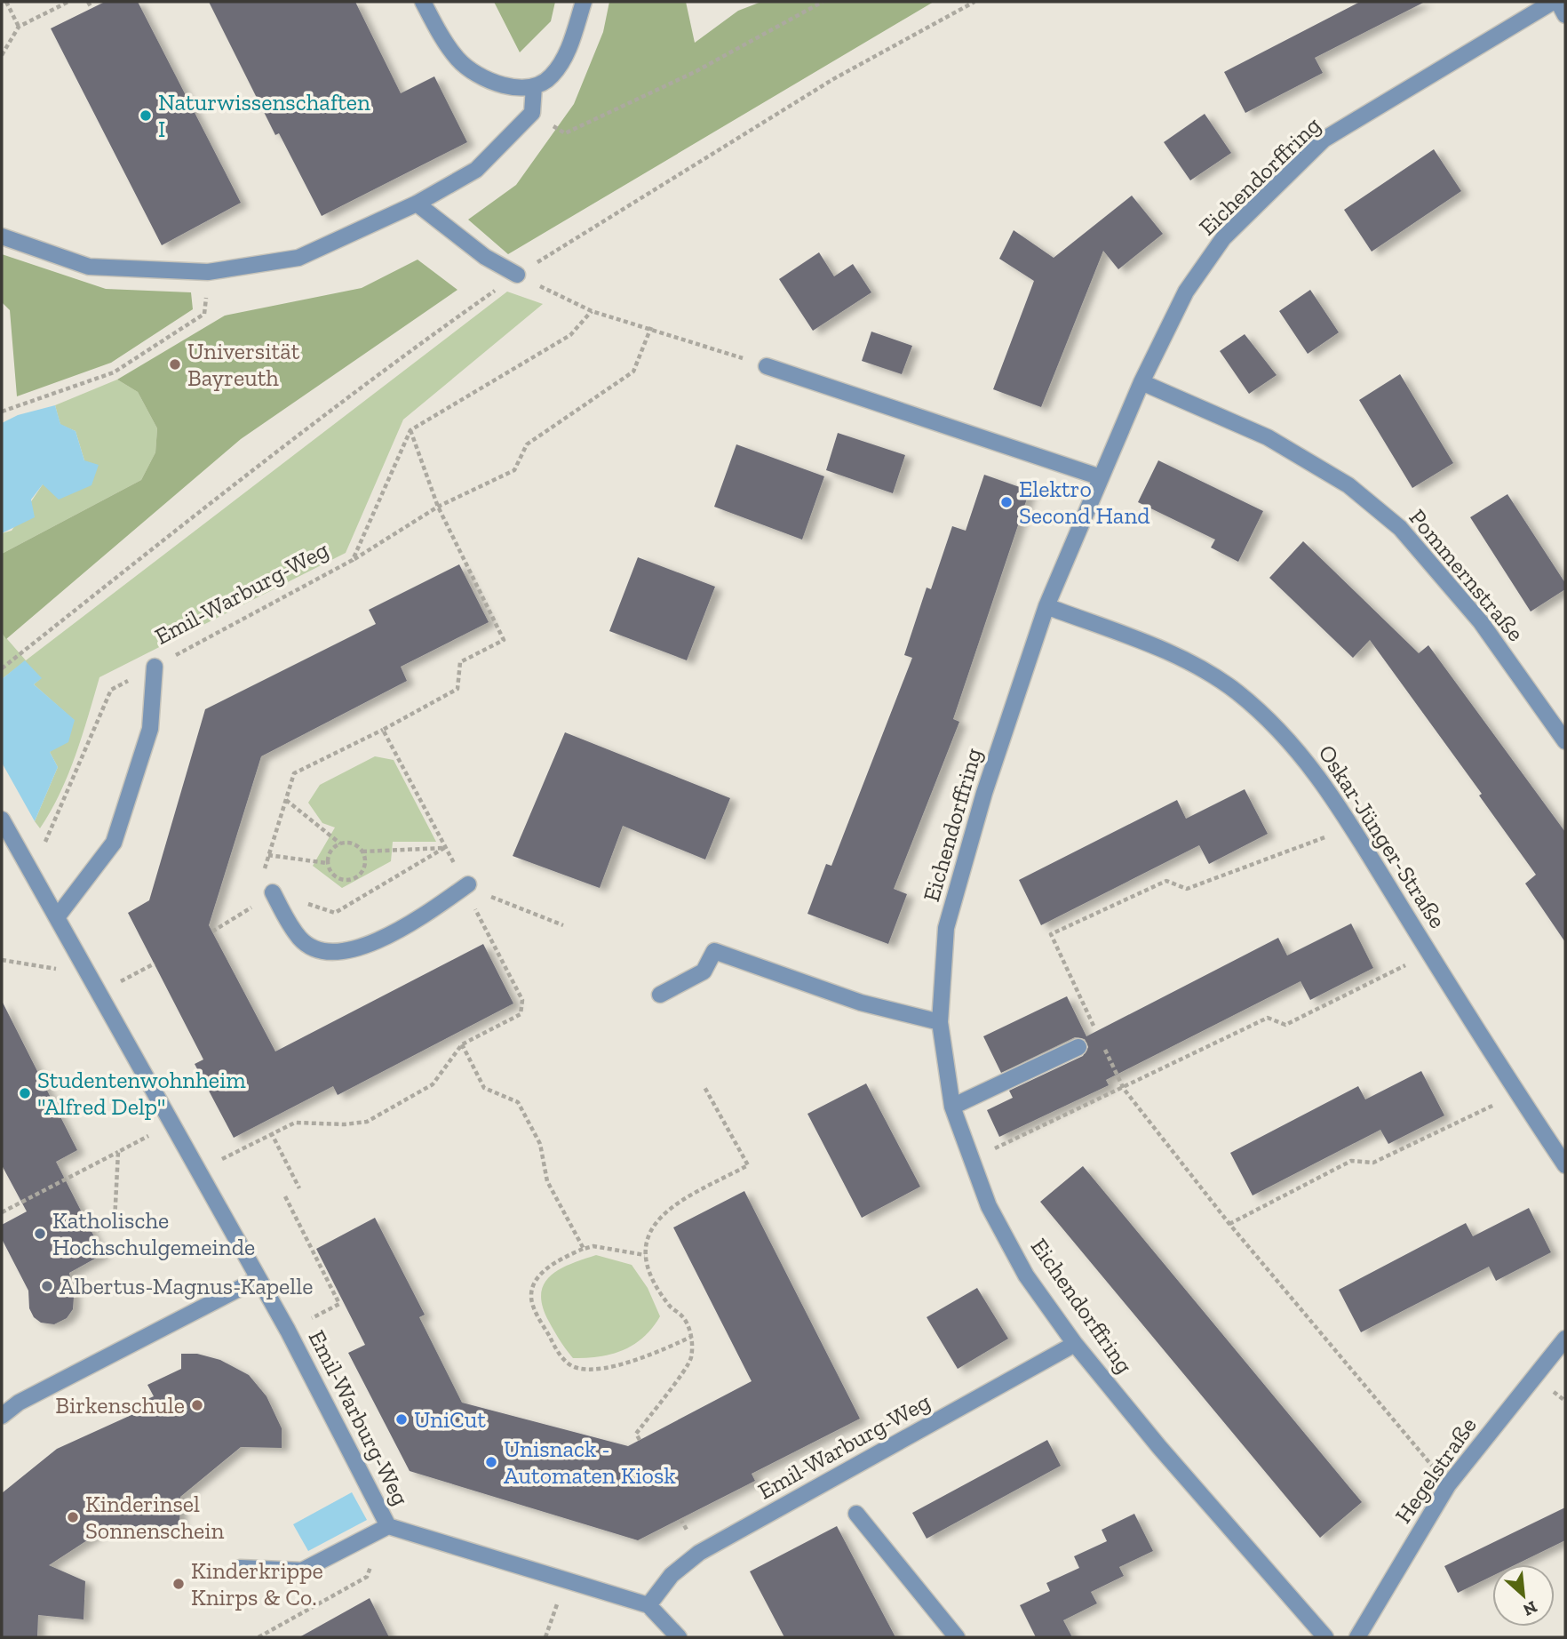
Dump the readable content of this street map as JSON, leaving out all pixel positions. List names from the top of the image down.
{
  "streets": {
    "street": [
      "Eichendorffring",
      "Pommernstraße",
      "Emil-Warburg-Weg",
      "Oskar-Jünger-Straße",
      "Hegelstraße"
    ]
  },
  "crossings": [
    ["Eichendorffring", "Pommernstraße"],
    ["Eichendorffring", "Emil-Warburg-Weg"],
    ["Eichendorffring", "Oskar-Jünger-Straße"]
  ],
  "places": [
    "Naturwissenschaften I",
    "Universität Bayreuth",
    "Elektro Second Hand",
    "Studentenwohnheim \"Alfred Delp\"",
    "Katholische Hochschulgemeinde",
    "Albertus-Magnus-Kapelle",
    "Birkenschule",
    "UniCut",
    "Unisnack - Automaten Kiosk",
    "Kinderinsel Sonnenschein",
    "Kinderkrippe Knirps & Co."
  ],
  "north": "bottom right"
}
